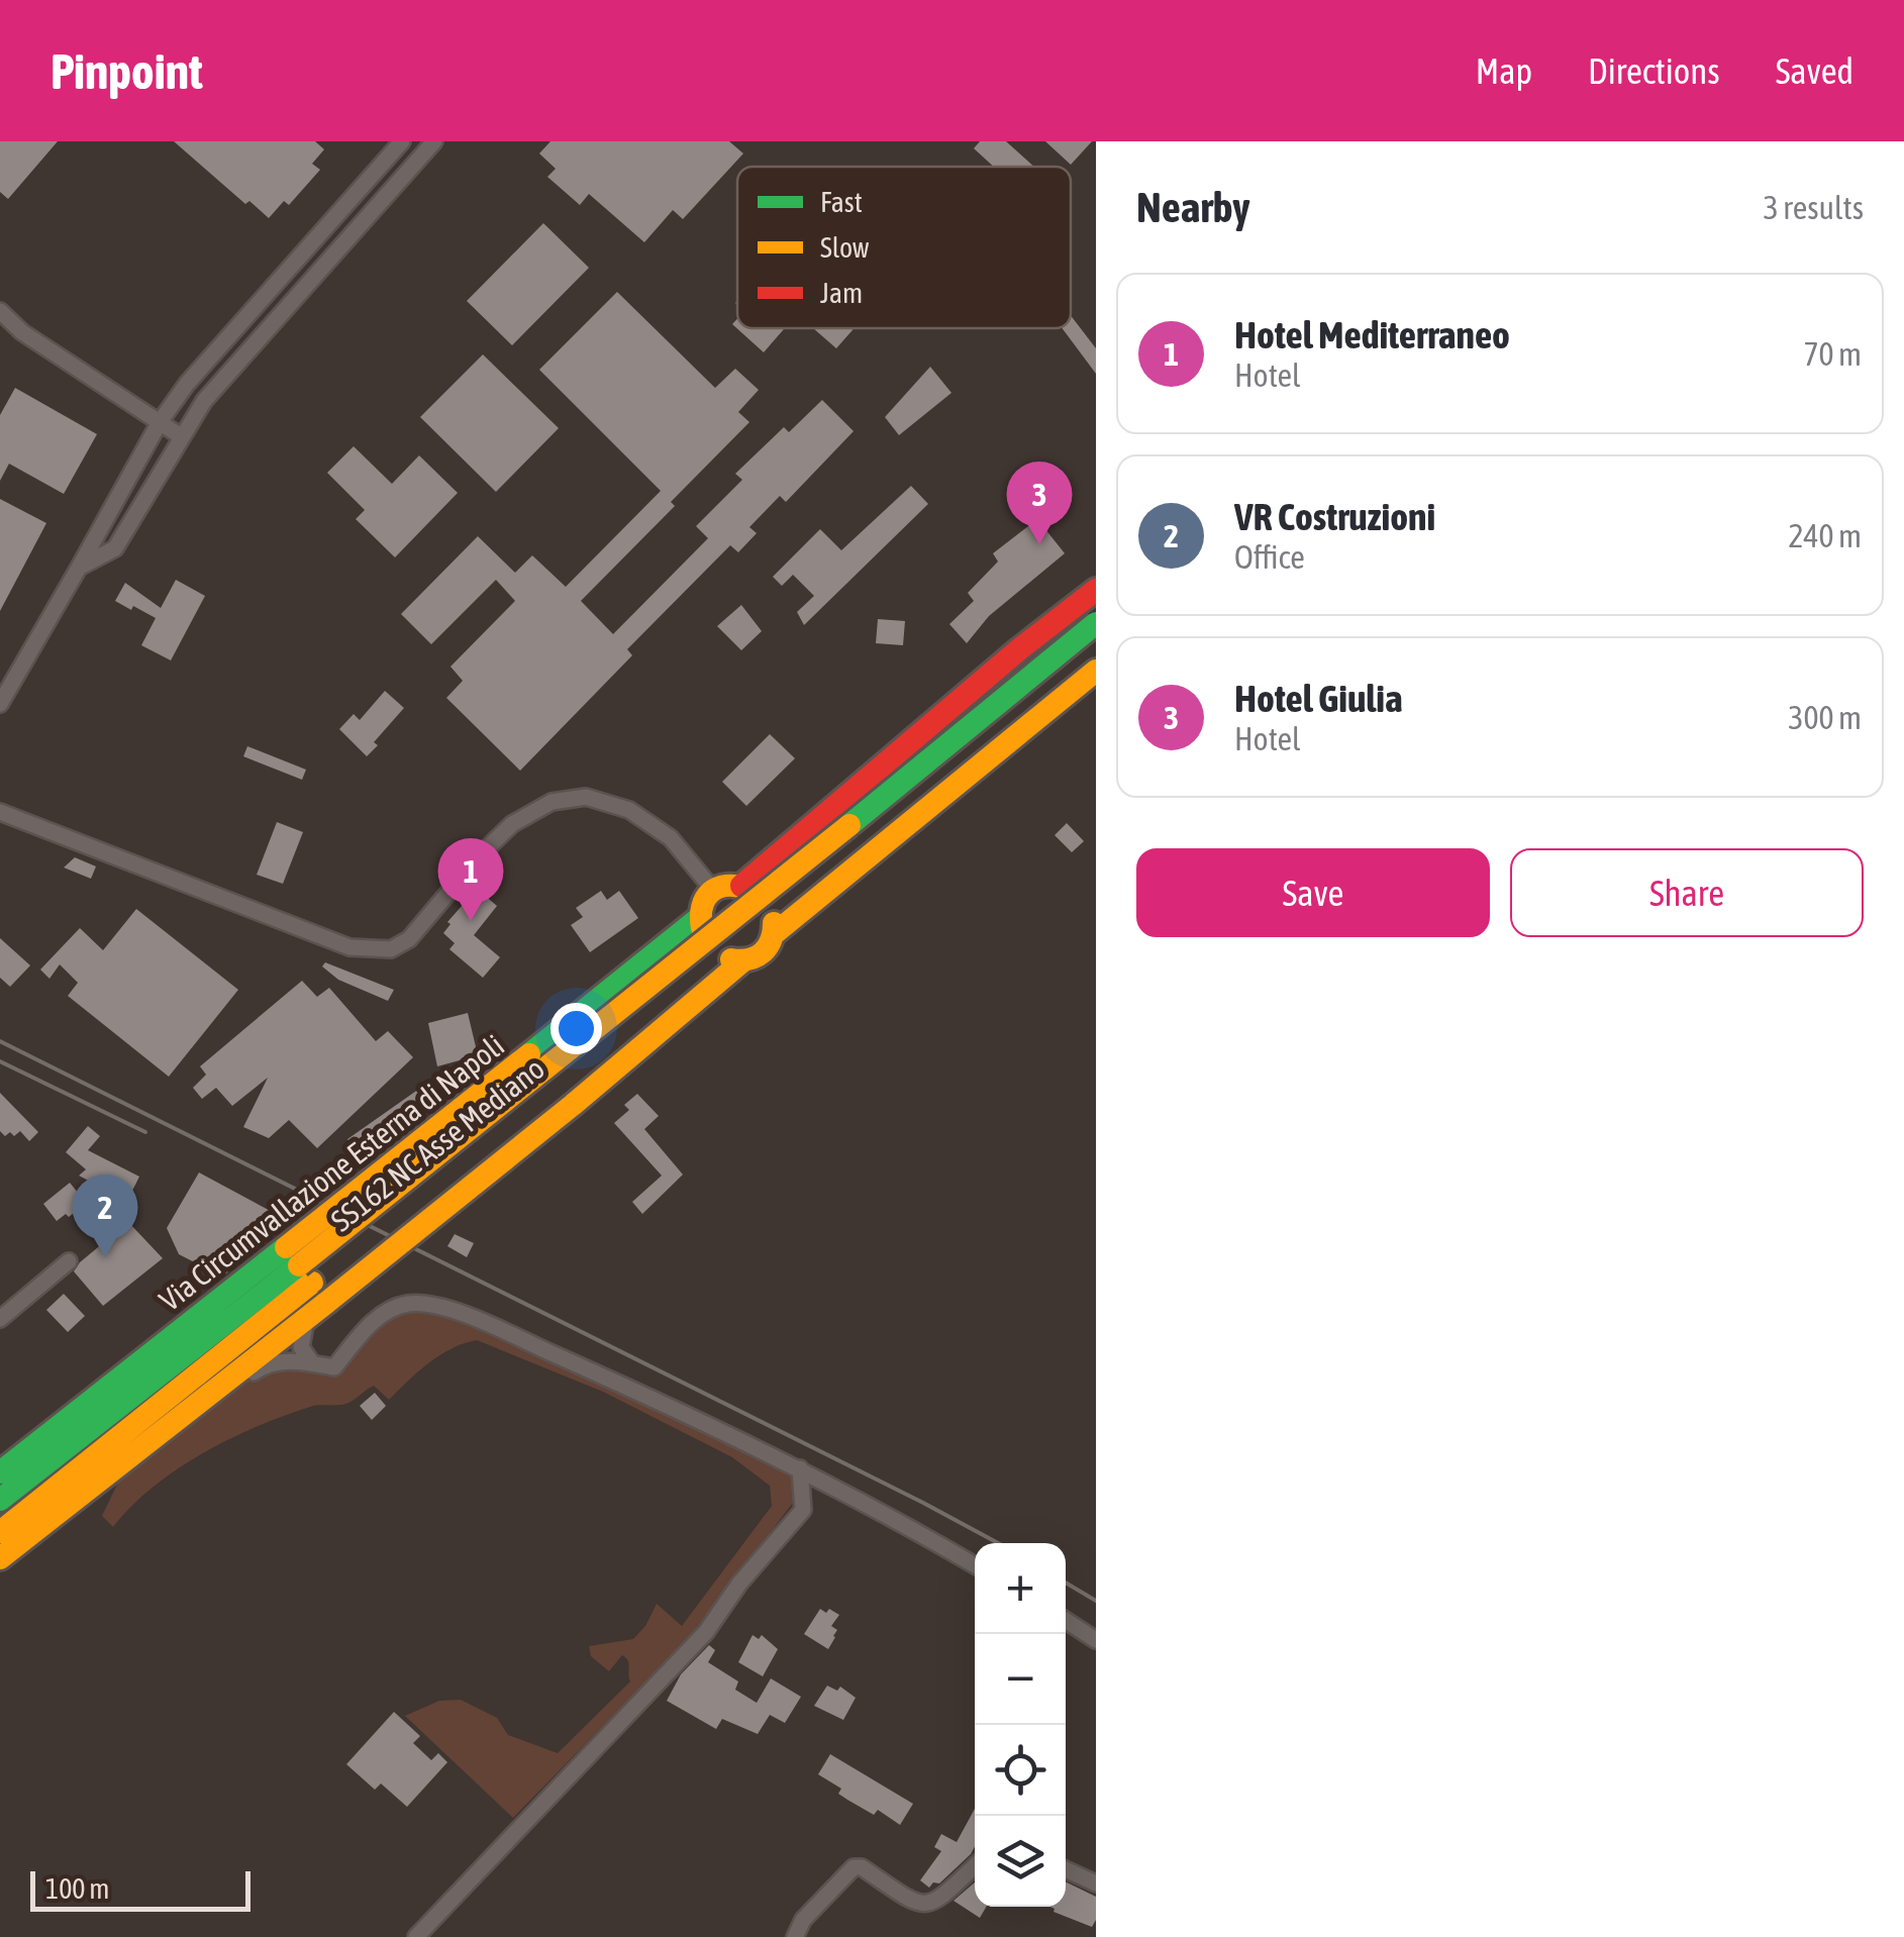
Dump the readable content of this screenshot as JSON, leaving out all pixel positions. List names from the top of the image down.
{
  "streets": {
    "main road": ["SS162 NC Asse Mediano", "Via Circumvallazione Esterna di Napoli"]
  },
  "crossings": [
    ["SS162 NC Asse Mediano", "Via Circumvallazione Esterna di Napoli"]
  ],
  "legend": ["Fast", "Slow", "Jam"],
  "scale_bar": "100 m",
  "page": {
    "header": "Pinpoint",
    "nav": ["Map", "Directions", "Saved"],
    "heading": ["Nearby", "3 results"],
    "list": [
      {
        "mark": "1",
        "name": "Hotel Mediterraneo",
        "note": "Hotel",
        "value": "70 m"
      },
      {
        "mark": "2",
        "name": "VR Costruzioni",
        "note": "Office",
        "value": "240 m"
      },
      {
        "mark": "3",
        "name": "Hotel Giulia",
        "note": "Hotel",
        "value": "300 m"
      }
    ],
    "pins": ["3", "1", "2"],
    "buttons": ["Save", "Share"],
    "map_buttons": ["+", "−"],
    "scale": "100 m"
  }
}
